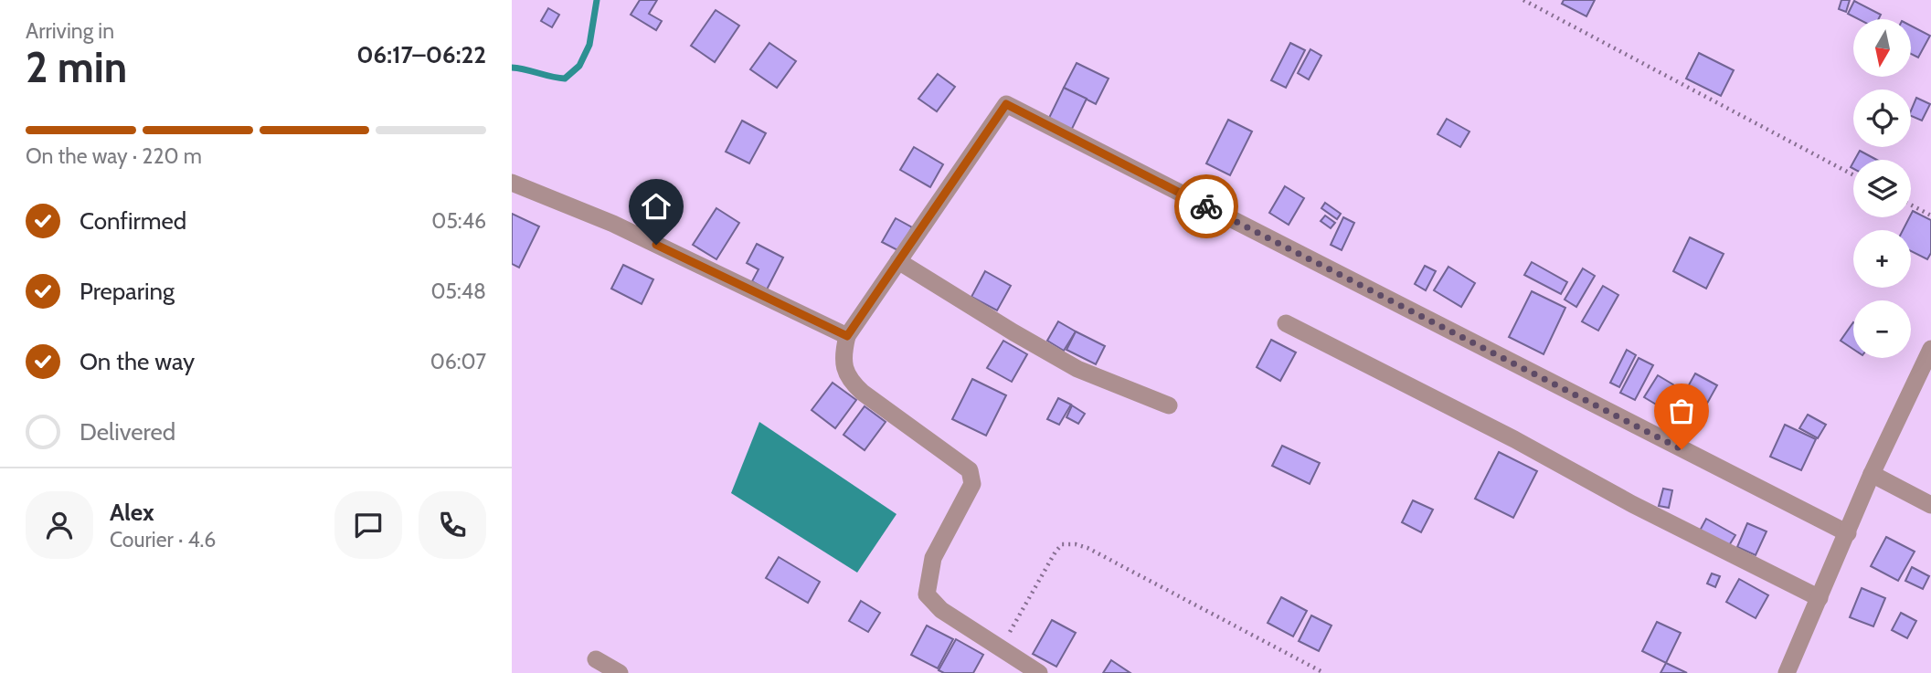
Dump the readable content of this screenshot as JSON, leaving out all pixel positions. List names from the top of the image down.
{
  "north": "bottom",
  "page": {
    "heading": ["2 min", "Arriving in", "06:17–06:22"],
    "panel": ["Alex", "Courier · 4.6"],
    "map_buttons": ["+", "−"],
    "bar": "On the way · 220 m",
    "list": [
      ["Confirmed", "05:46"],
      ["Preparing", "05:48"],
      ["On the way", "06:07"],
      "Delivered"
    ]
  }
}
